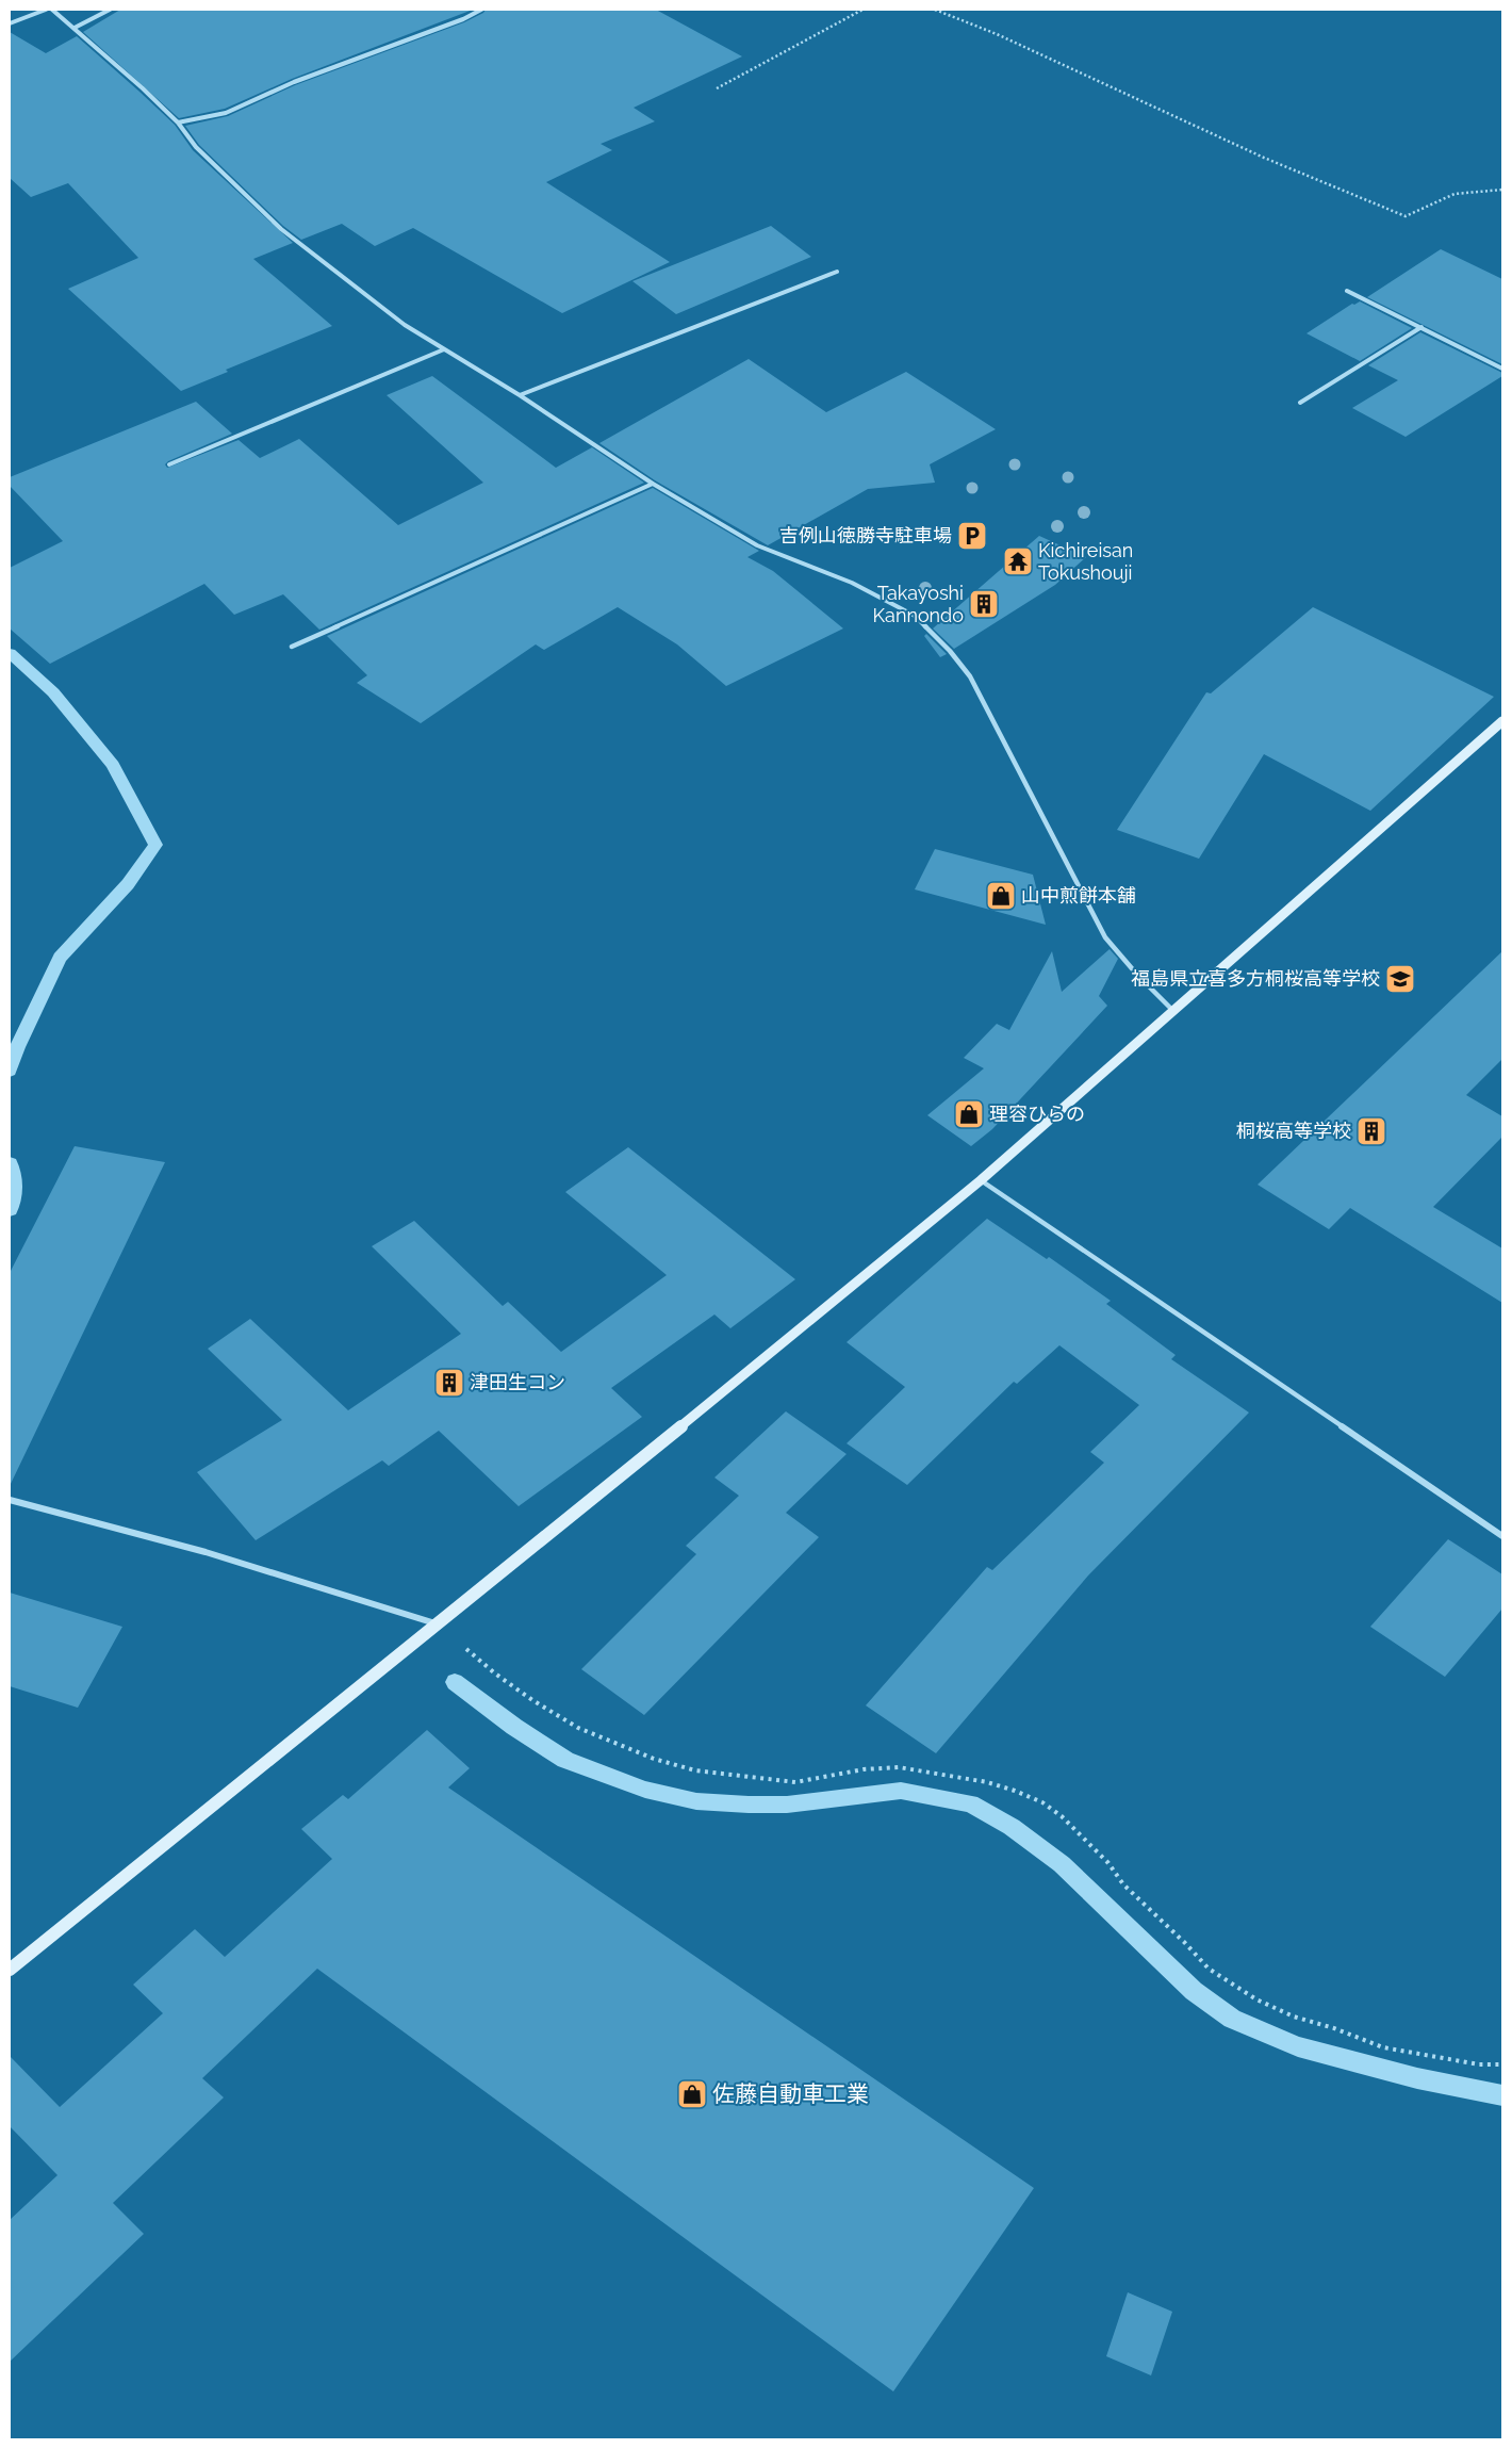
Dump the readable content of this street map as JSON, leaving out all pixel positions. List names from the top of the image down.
{
  "places": {
    "parking": ["吉例山徳勝寺駐車場"],
    "temple": ["Kichireisan Tokushouji"],
    "building": ["Takayoshi Kannondo", "桐桜高等学校", "津田生コン"],
    "shop": ["山中煎餅本舗", "理容ひらの", "佐藤自動車工業"],
    "school or university": ["福島県立喜多方桐桜高等学校"]
  }
}
